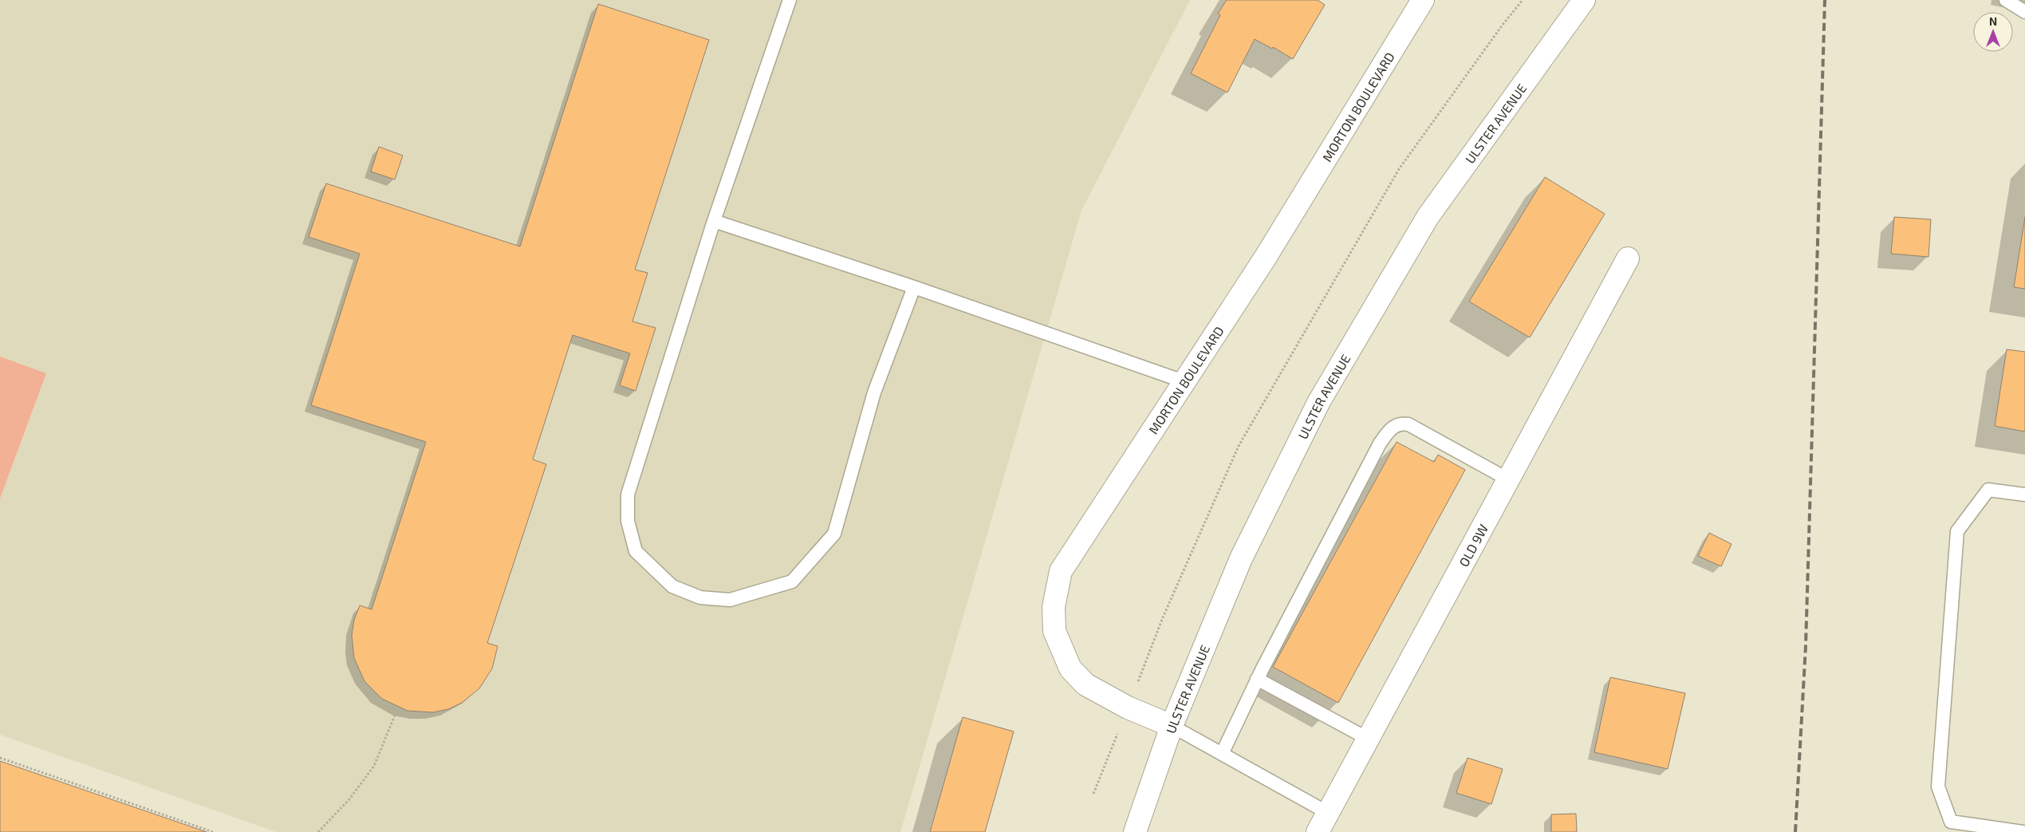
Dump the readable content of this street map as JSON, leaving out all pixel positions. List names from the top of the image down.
{
  "streets": {
    "street": ["MORTON BOULEVARD", "ULSTER AVENUE", "OLD 9W"]
  },
  "crossings": [
    ["MORTON BOULEVARD", "ULSTER AVENUE"]
  ],
  "north": "top"
}
